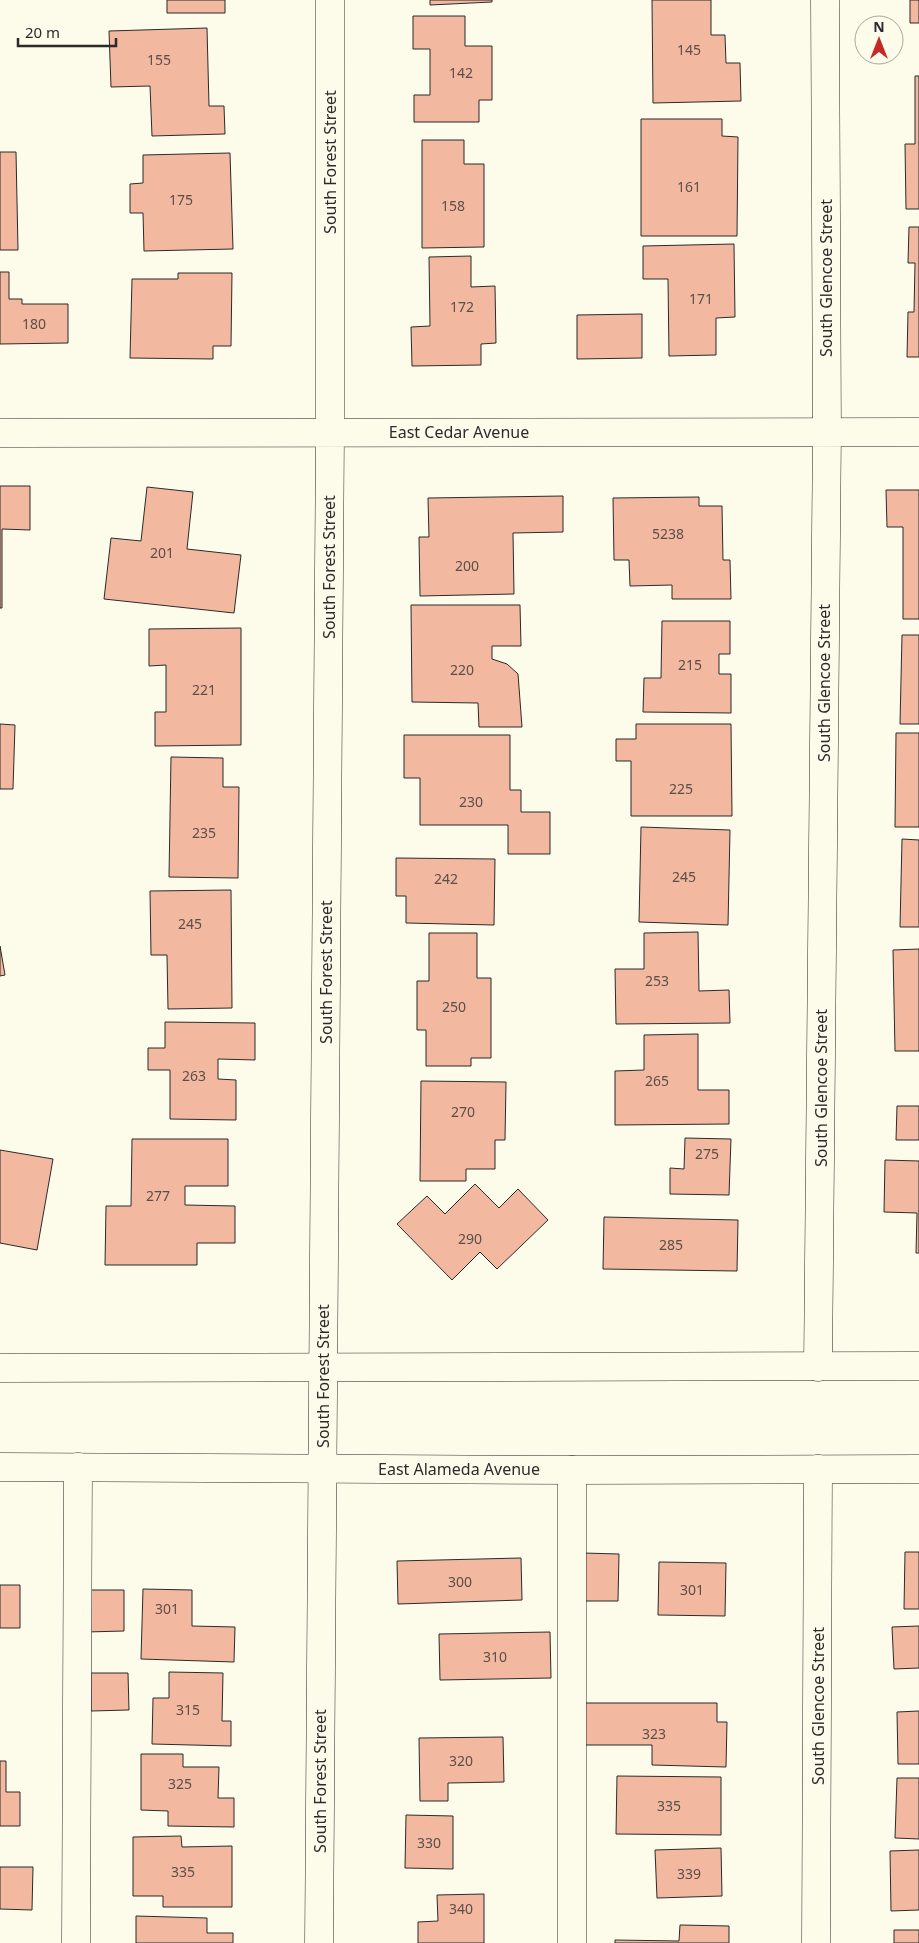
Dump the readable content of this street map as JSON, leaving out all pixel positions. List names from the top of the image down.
{
  "streets": {
    "street": [
      "South Forest Street",
      "South Glencoe Street",
      "East Cedar Avenue",
      "East Alameda Avenue"
    ]
  },
  "crossings": [
    ["South Forest Street", "East Cedar Avenue"],
    ["South Forest Street", "East Alameda Avenue"],
    ["South Glencoe Street", "East Cedar Avenue"],
    ["South Glencoe Street", "East Alameda Avenue"]
  ],
  "house_numbers": [
    "145",
    "155",
    "142",
    "161",
    "175",
    "158",
    "171",
    "172",
    "180",
    "5238",
    "201",
    "200",
    "215",
    "220",
    "221",
    "225",
    "230",
    "235",
    "245",
    "242",
    "245",
    "253",
    "250",
    "263",
    "265",
    "270",
    "275",
    "277",
    "290",
    "285",
    "300",
    "301",
    "301",
    "310",
    "315",
    "323",
    "320",
    "325",
    "335",
    "330",
    "335",
    "339",
    "340"
  ],
  "scale_bar": "20 m",
  "north": "top"
}
